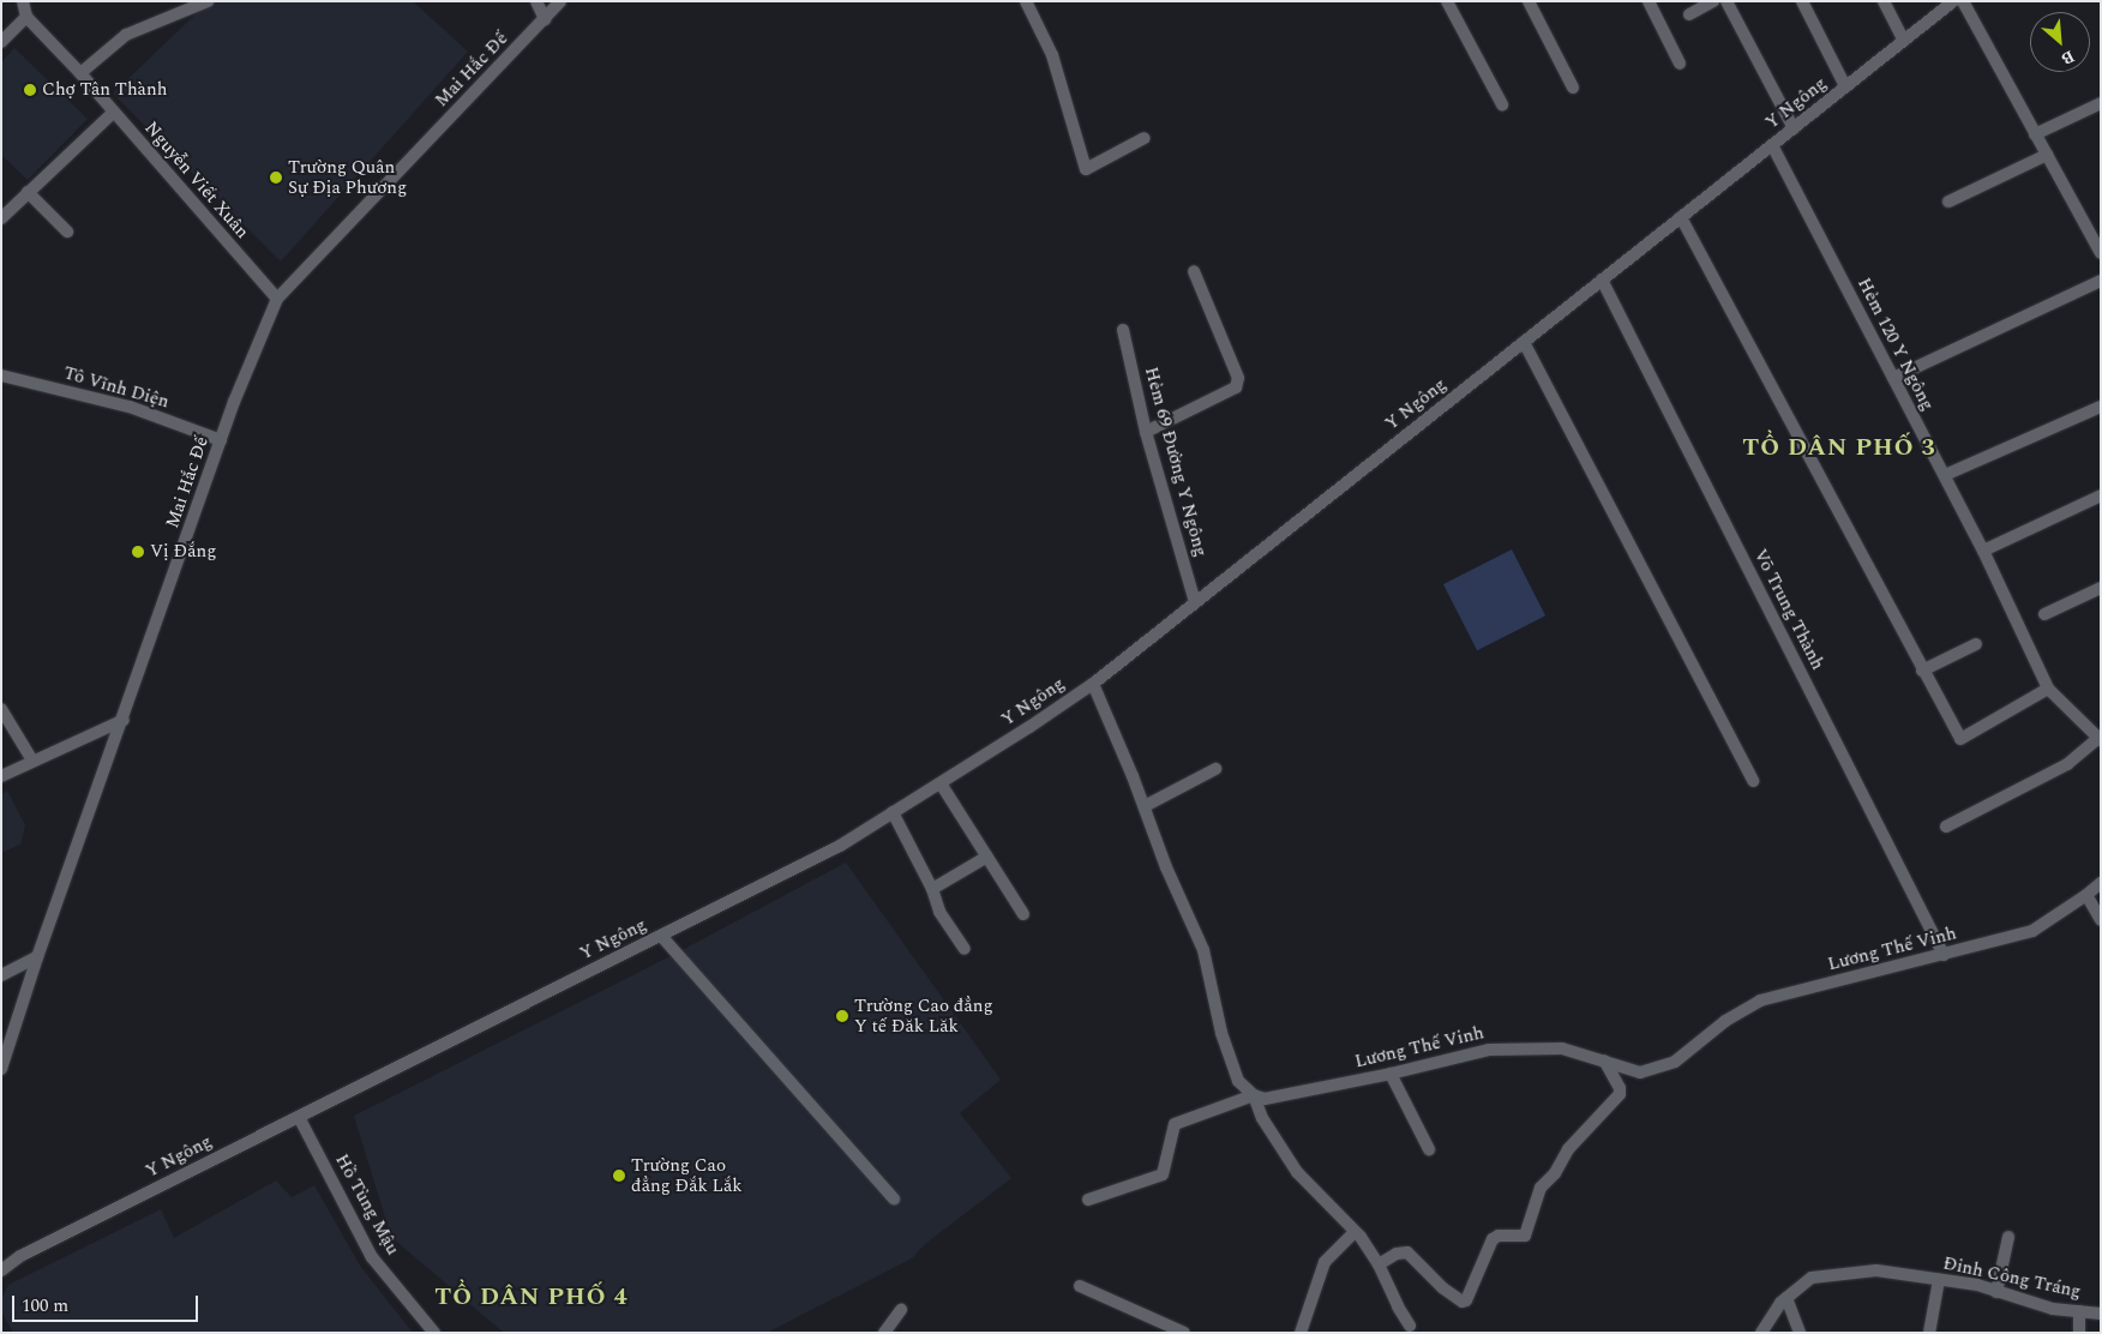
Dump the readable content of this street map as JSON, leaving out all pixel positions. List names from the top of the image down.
{
  "streets": {
    "street": [
      "Mai Hắc Đế",
      "Y Ngông",
      "Nguyễn Viết Xuân",
      "Hẻm 120 Y Ngông",
      "Tô Vĩnh Diện",
      "Hẻm 69 Đường Y Ngông",
      "Võ Trung Thành",
      "Lương Thế Vinh",
      "Hồ Tùng Mậu",
      "Đinh Công Tráng"
    ]
  },
  "crossings": [
    ["Mai Hắc Đế", "Nguyễn Viết Xuân"],
    ["Mai Hắc Đế", "Tô Vĩnh Diện"],
    ["Y Ngông", "Hẻm 120 Y Ngông"],
    ["Y Ngông", "Hẻm 69 Đường Y Ngông"],
    ["Y Ngông", "Võ Trung Thành"],
    ["Y Ngông", "Hồ Tùng Mậu"],
    ["Võ Trung Thành", "Lương Thế Vinh"]
  ],
  "districts": ["TỔ DÂN PHỐ 3", "TỔ DÂN PHỐ 4"],
  "places": [
    "Chợ Tân Thành",
    "Trường Quân Sự Địa Phương",
    "Vị Đắng",
    "Trường Cao đẳng Y tế Đăk Lăk",
    "Trường Cao đẳng Đắk Lắk"
  ],
  "scale_bar": "100 m",
  "north": "bottom right"
}
